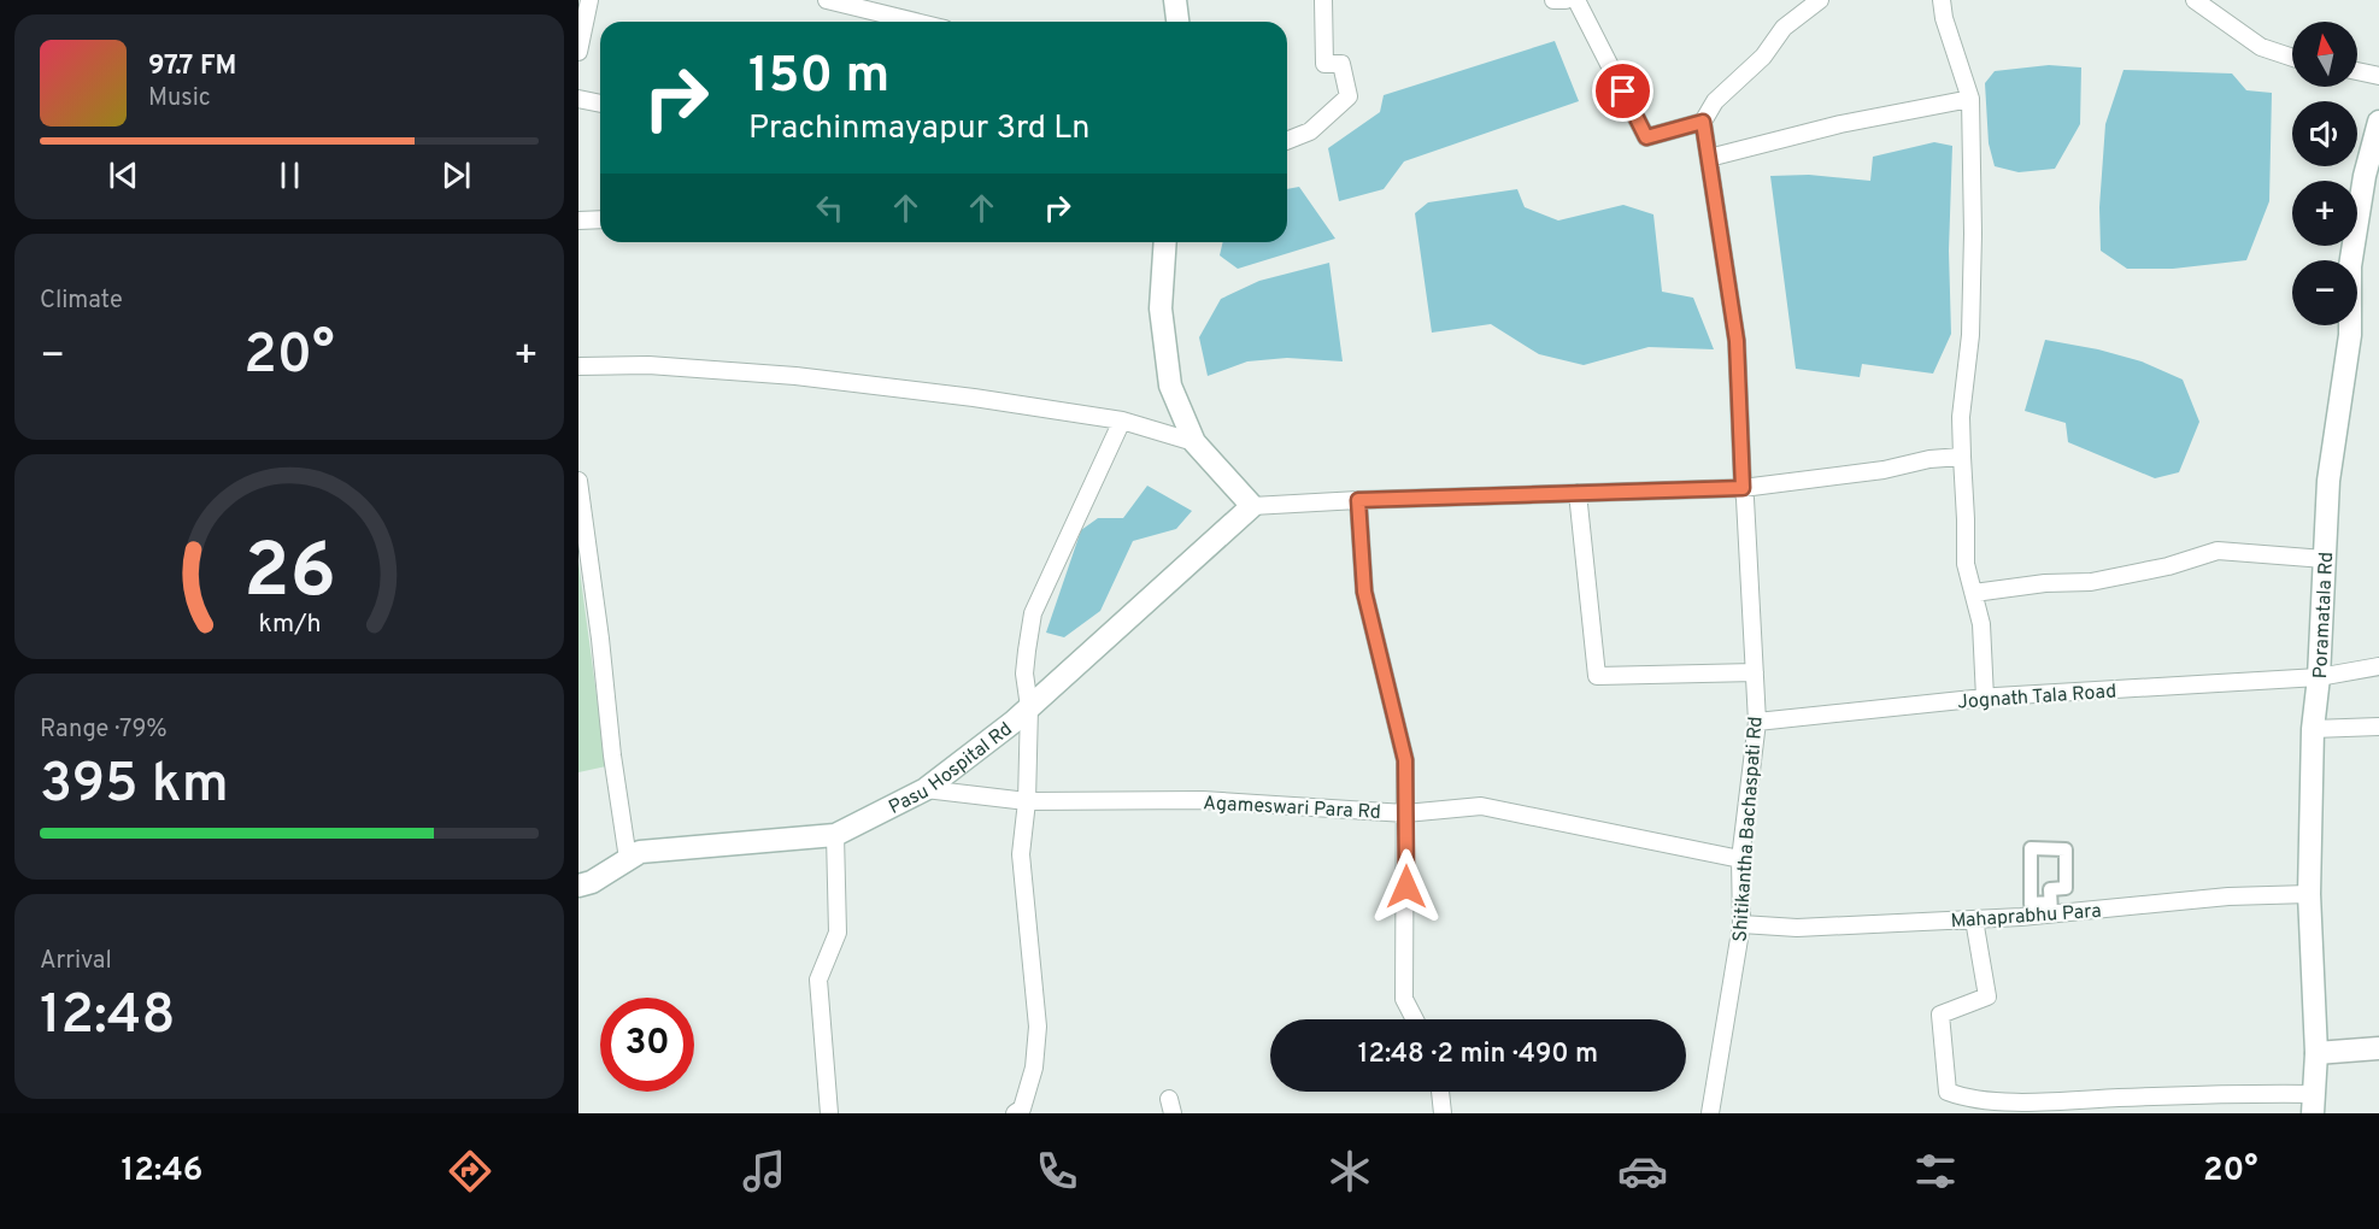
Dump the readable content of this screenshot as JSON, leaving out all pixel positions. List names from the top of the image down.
{
  "streets": {
    "main road": ["Poramatala Rd", "Pasu Hospital Rd"],
    "street": [
      "Jognath Tala Road",
      "Agameswari Para Rd",
      "Shitikantha Bachaspati Rd",
      "Mahaprabhu Para"
    ]
  },
  "crossings": [
    ["Poramatala Rd", "Jognath Tala Road"],
    ["Poramatala Rd", "Mahaprabhu Para"],
    ["Jognath Tala Road", "Shitikantha Bachaspati Rd"],
    ["Pasu Hospital Rd", "Agameswari Para Rd"],
    ["Agameswari Para Rd", "Shitikantha Bachaspati Rd"],
    ["Shitikantha Bachaspati Rd", "Mahaprabhu Para"]
  ],
  "north": "top",
  "page": {
    "map_buttons": ["+", "−"],
    "turn": ["150 m", "Prachinmayapur 3rd Ln"],
    "song": ["97.7 FM", "Music"],
    "tile": [
      "Climate",
      ["Range · 79%", "395 km"],
      ["Arrival", "12:48"]
    ],
    "heat": ["−", "20°", "+"],
    "limit": "30",
    "trip": "12:48 · 2 min · 490 m",
    "tabs": ["12:46", "20°"],
    "gauge": ["26", "km/h"]
  }
}
